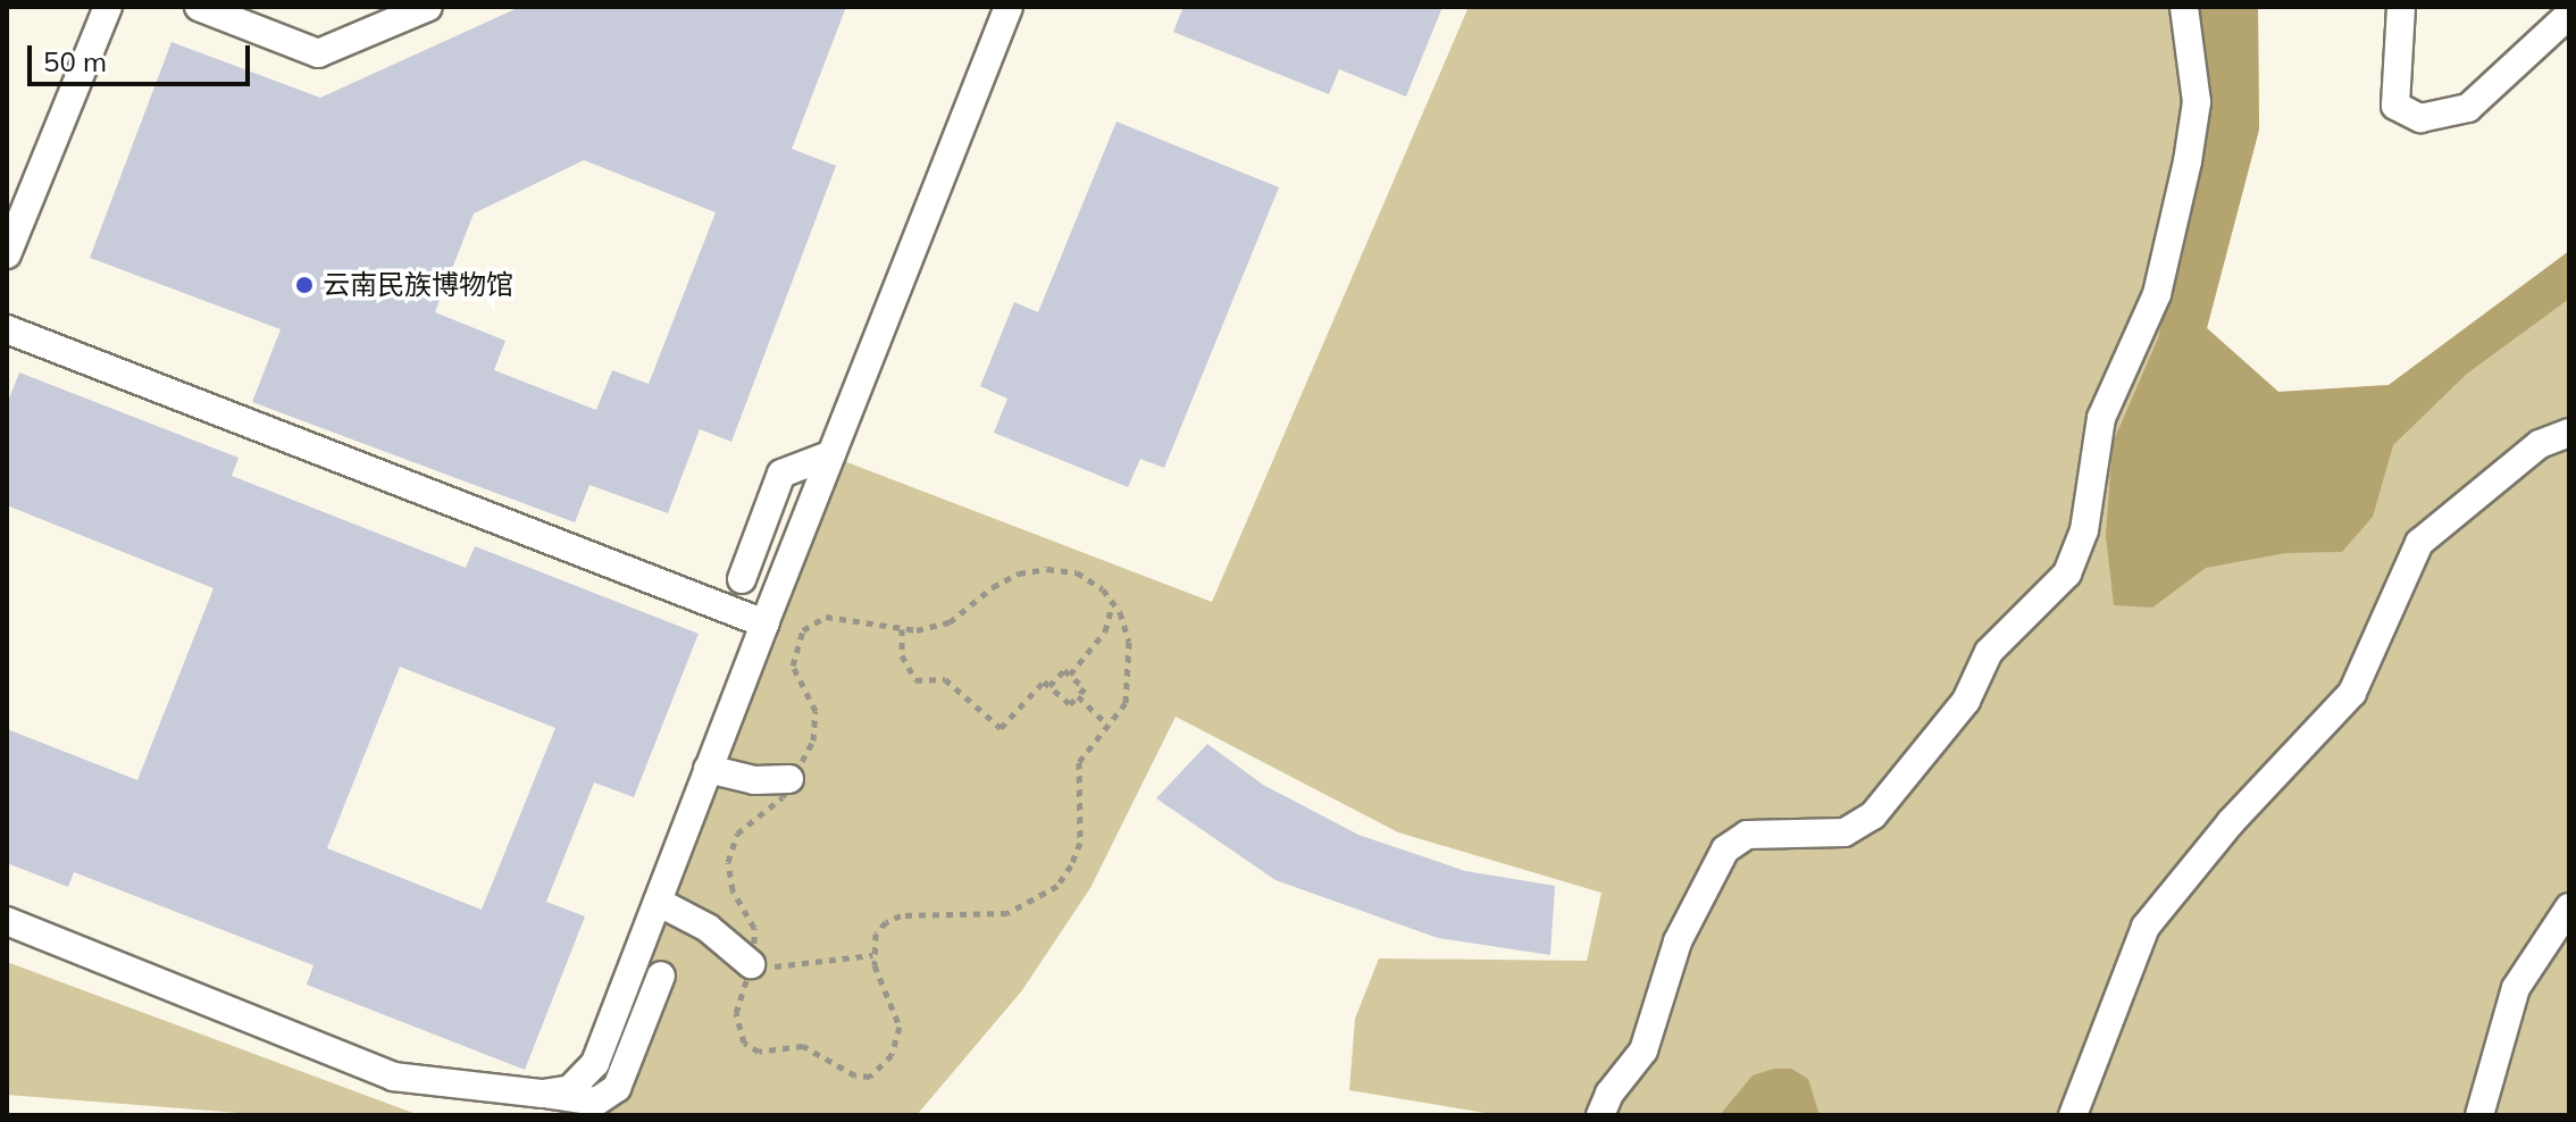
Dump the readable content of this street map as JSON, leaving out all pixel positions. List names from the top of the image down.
{
  "places": ["云南民族博物馆"],
  "scale_bar": "50 m"
}
